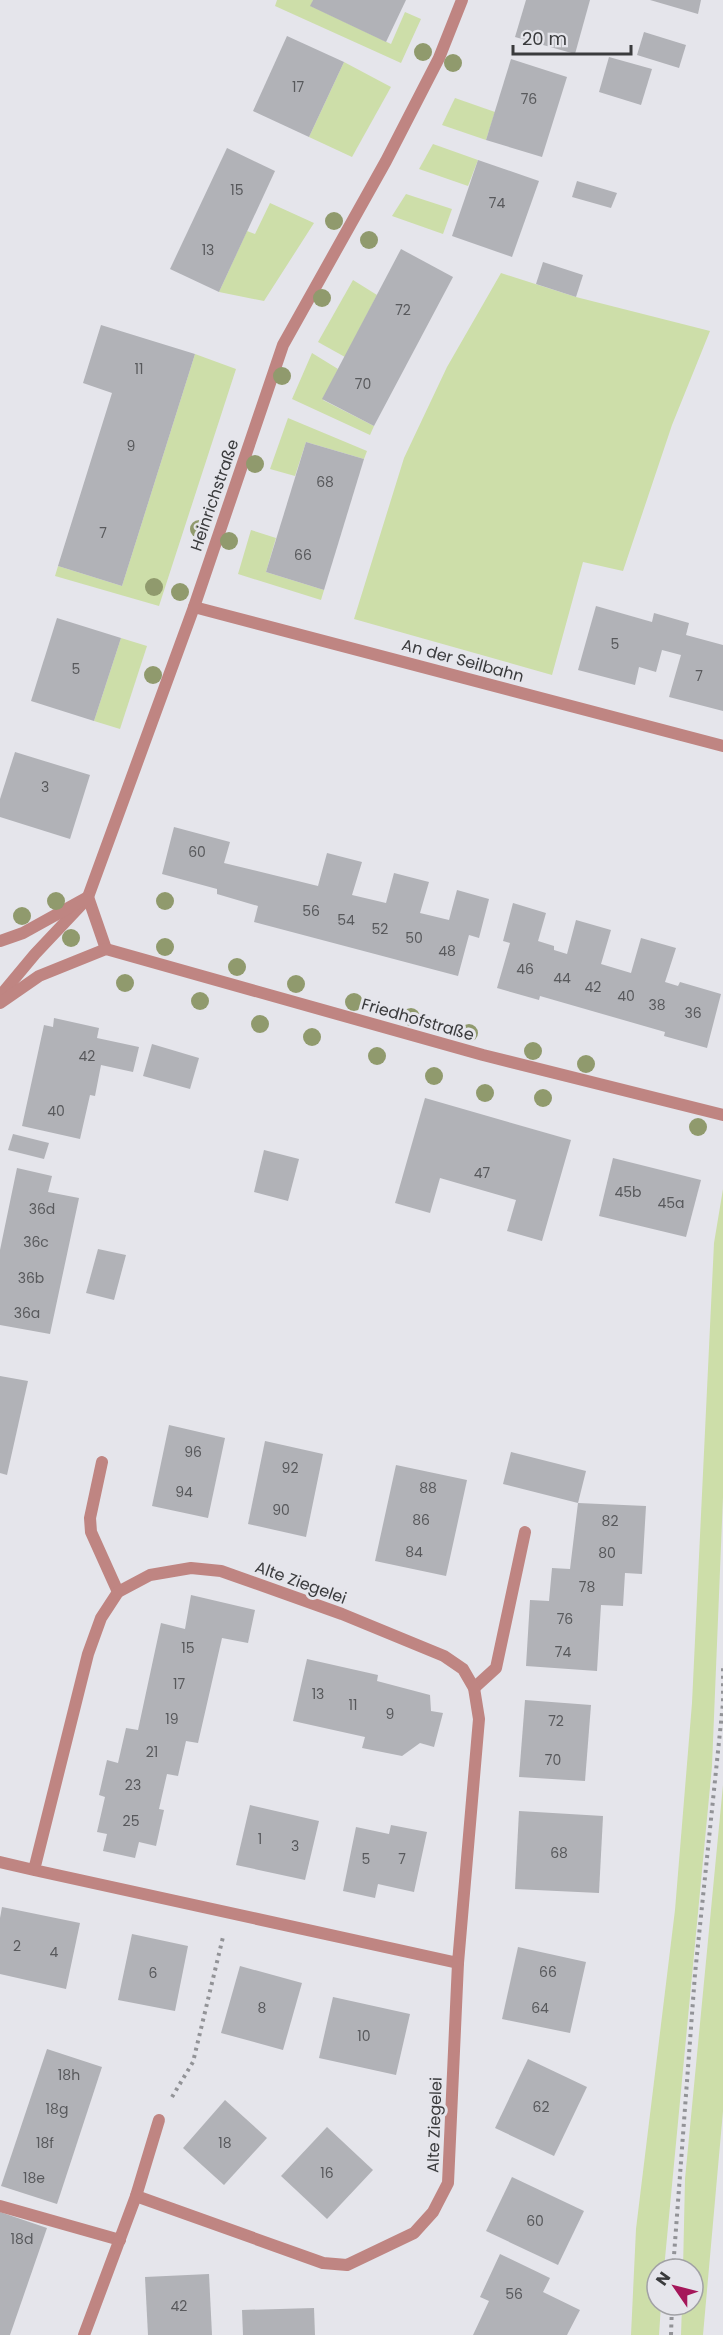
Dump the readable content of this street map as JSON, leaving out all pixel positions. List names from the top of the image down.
{
  "streets": {
    "street": [
      "Heinrichstraße",
      "An der Seilbahn",
      "Friedhofstraße",
      "Alte Ziegelei"
    ]
  },
  "crossings": [
    ["Heinrichstraße", "An der Seilbahn"]
  ],
  "house_numbers": [
    "17",
    "76",
    "15",
    "74",
    "13",
    "72",
    "11",
    "70",
    "9",
    "68",
    "7",
    "66",
    "5",
    "5",
    "7",
    "3",
    "60",
    "56",
    "54",
    "52",
    "50",
    "48",
    "46",
    "44",
    "42",
    "40",
    "38",
    "36",
    "42",
    "40",
    "47",
    "45b",
    "45a",
    "36d",
    "36c",
    "36b",
    "36a",
    "96",
    "92",
    "88",
    "94",
    "90",
    "86",
    "82",
    "84",
    "80",
    "78",
    "76",
    "15",
    "74",
    "17",
    "13",
    "11",
    "9",
    "19",
    "72",
    "21",
    "70",
    "23",
    "25",
    "1",
    "3",
    "68",
    "5",
    "7",
    "2",
    "4",
    "66",
    "6",
    "8",
    "64",
    "10",
    "18h",
    "62",
    "18g",
    "18f",
    "18",
    "16",
    "18e",
    "60",
    "18d",
    "56",
    "42"
  ],
  "scale_bar": "20 m",
  "north": "top left"
}
